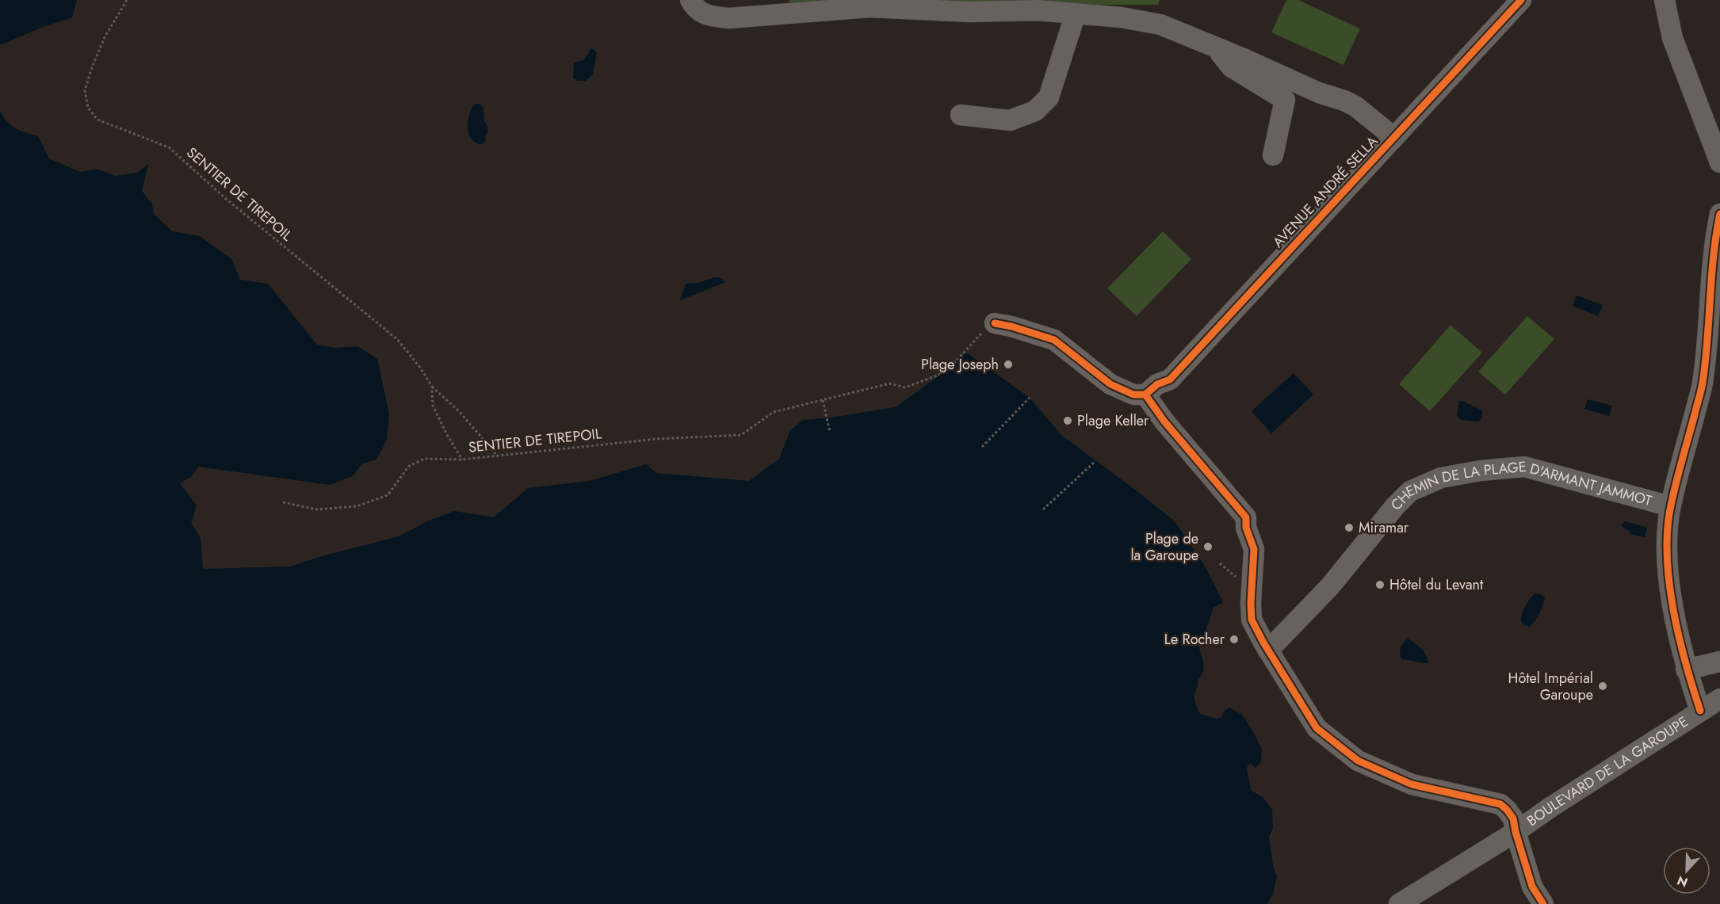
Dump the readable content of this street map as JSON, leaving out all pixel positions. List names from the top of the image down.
{
  "streets": {
    "street": ["AVENUE ANDRÉ SELLA", "CHEMIN DE LA PLAGE D'ARMANT JAMMOT", "BOULEVARD DE LA GAROUPE"],
    "path": ["SENTIER DE TIREPOIL"]
  },
  "places": [
    "Plage Joseph",
    "Plage Keller",
    "Miramar",
    "Plage de la Garoupe",
    "Hôtel du Levant",
    "Le Rocher",
    "Hôtel Impérial Garoupe"
  ],
  "north": "bottom"
}
